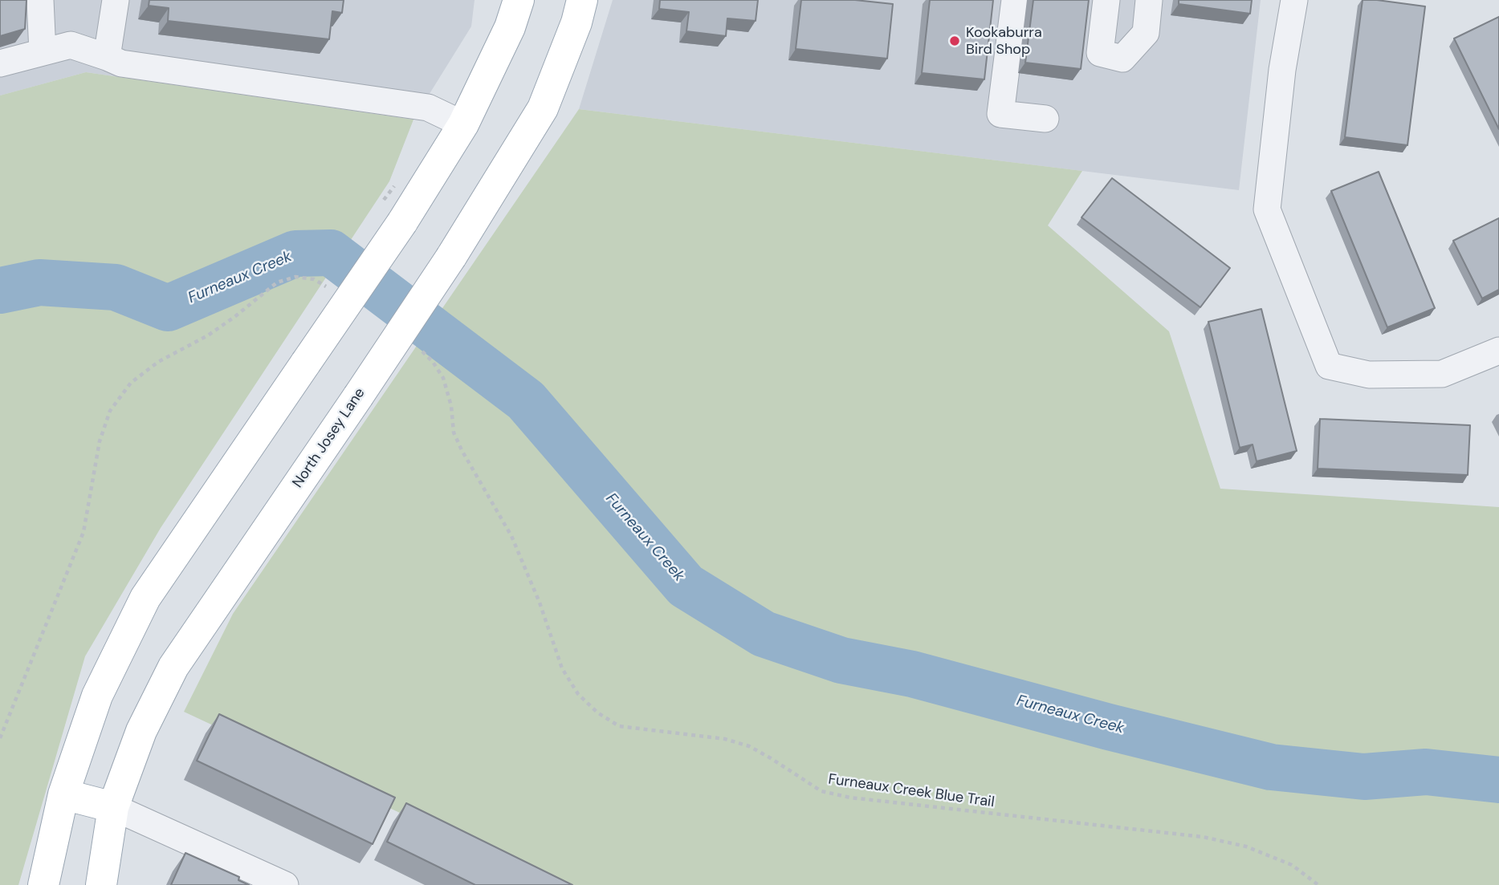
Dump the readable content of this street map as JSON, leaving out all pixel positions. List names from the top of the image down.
{
  "streets": {
    "main road": ["North Josey Lane"],
    "path": ["Furneaux Creek Blue Trail"]
  },
  "water": ["Furneaux Creek"],
  "places": ["Kookaburra Bird Shop"]
}
